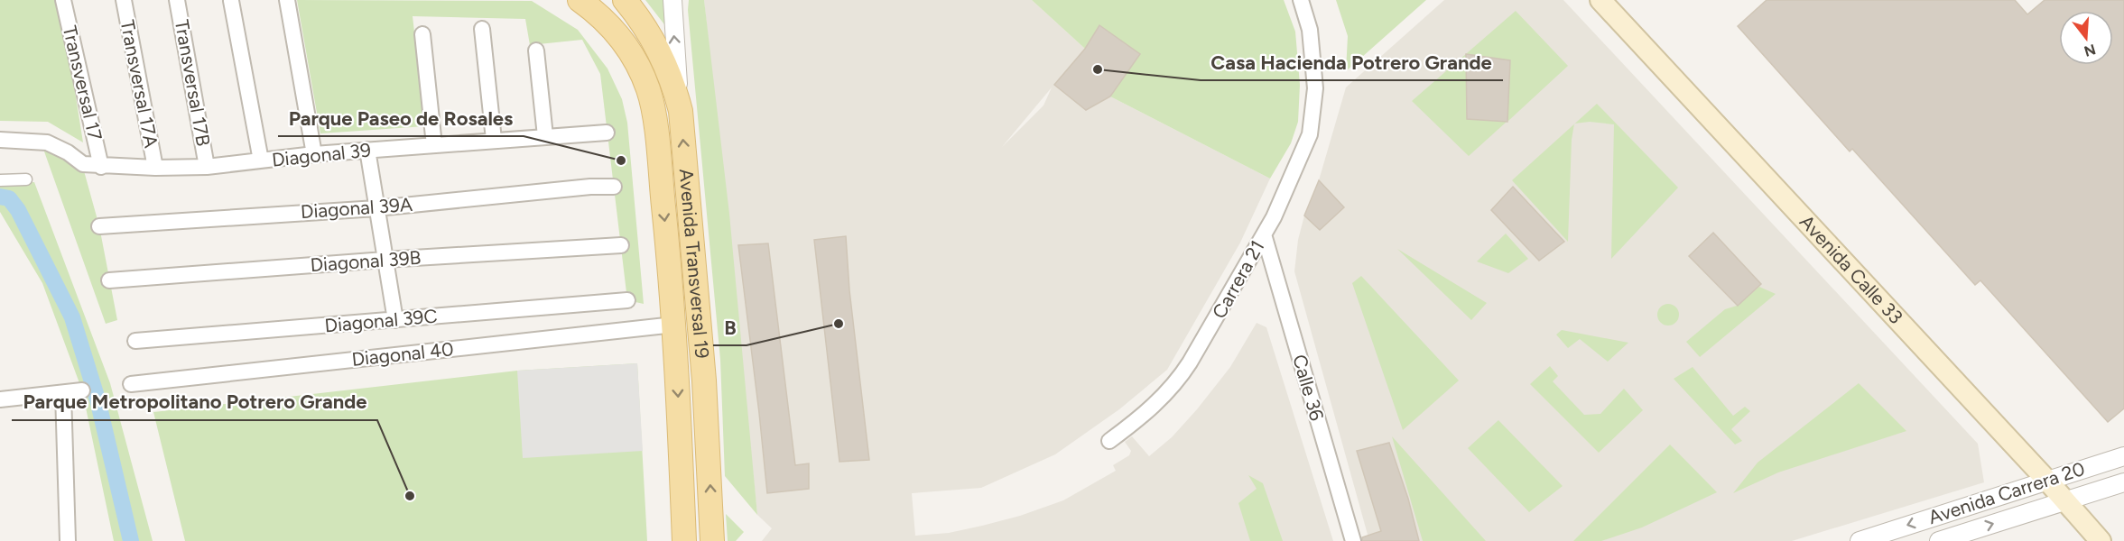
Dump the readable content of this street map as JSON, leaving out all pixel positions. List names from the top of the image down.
{
  "streets": {
    "main road": ["Avenida Transversal 19", "Avenida Calle 33"],
    "street": [
      "Transversal 17",
      "Transversal 17B",
      "Transversal 17A",
      "Diagonal 39",
      "Diagonal 39A",
      "Diagonal 39B",
      "Carrera 21",
      "Diagonal 39C",
      "Diagonal 40",
      "Calle 36",
      "Avenida Carrera 20"
    ]
  },
  "crossings": [
    ["Transversal 17", "Diagonal 39"],
    ["Transversal 17B", "Diagonal 39"],
    ["Transversal 17A", "Diagonal 39"],
    ["Avenida Transversal 19", "Diagonal 40"],
    ["Avenida Calle 33", "Avenida Carrera 20"],
    ["Carrera 21", "Calle 36"]
  ],
  "places": [
    "Casa Hacienda Potrero Grande",
    "Parque Paseo de Rosales",
    "B",
    "Parque Metropolitano Potrero Grande"
  ],
  "north": "bottom"
}
